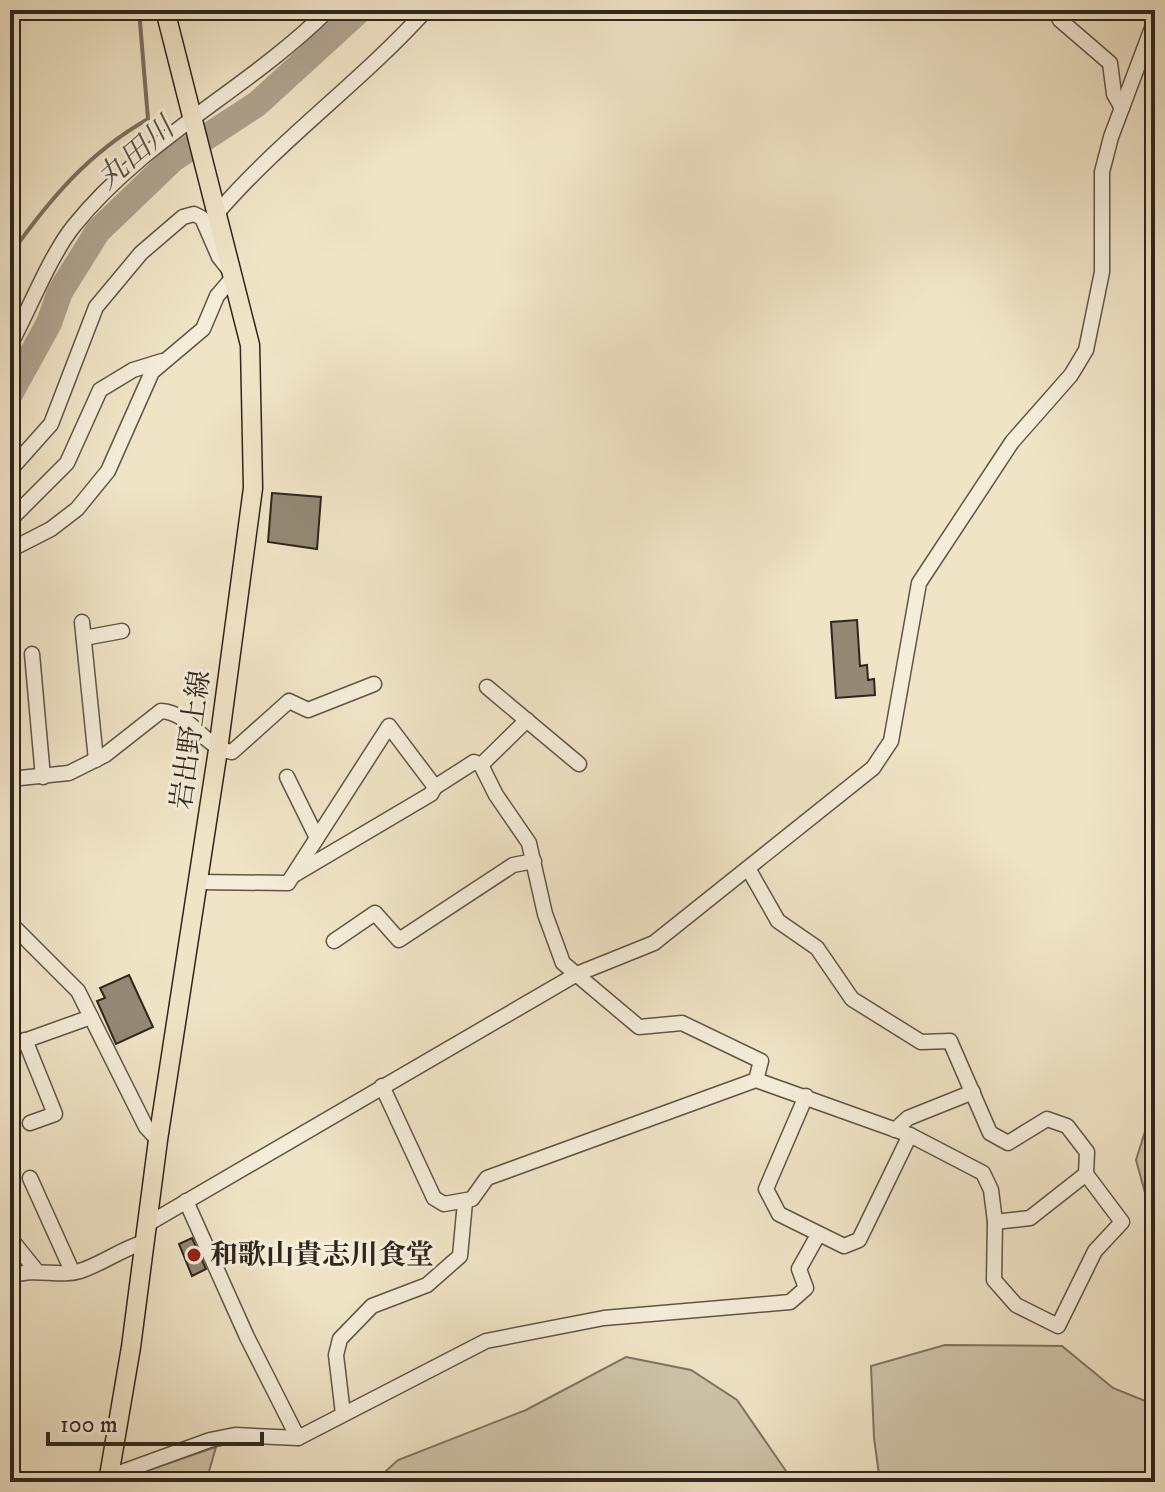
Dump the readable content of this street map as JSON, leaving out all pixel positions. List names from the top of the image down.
{
  "streets": {
    "main road": ["岩出野上線"]
  },
  "water": ["丸田川"],
  "places": ["和歌山貴志川食堂"],
  "scale_bar": "100 m"
}
